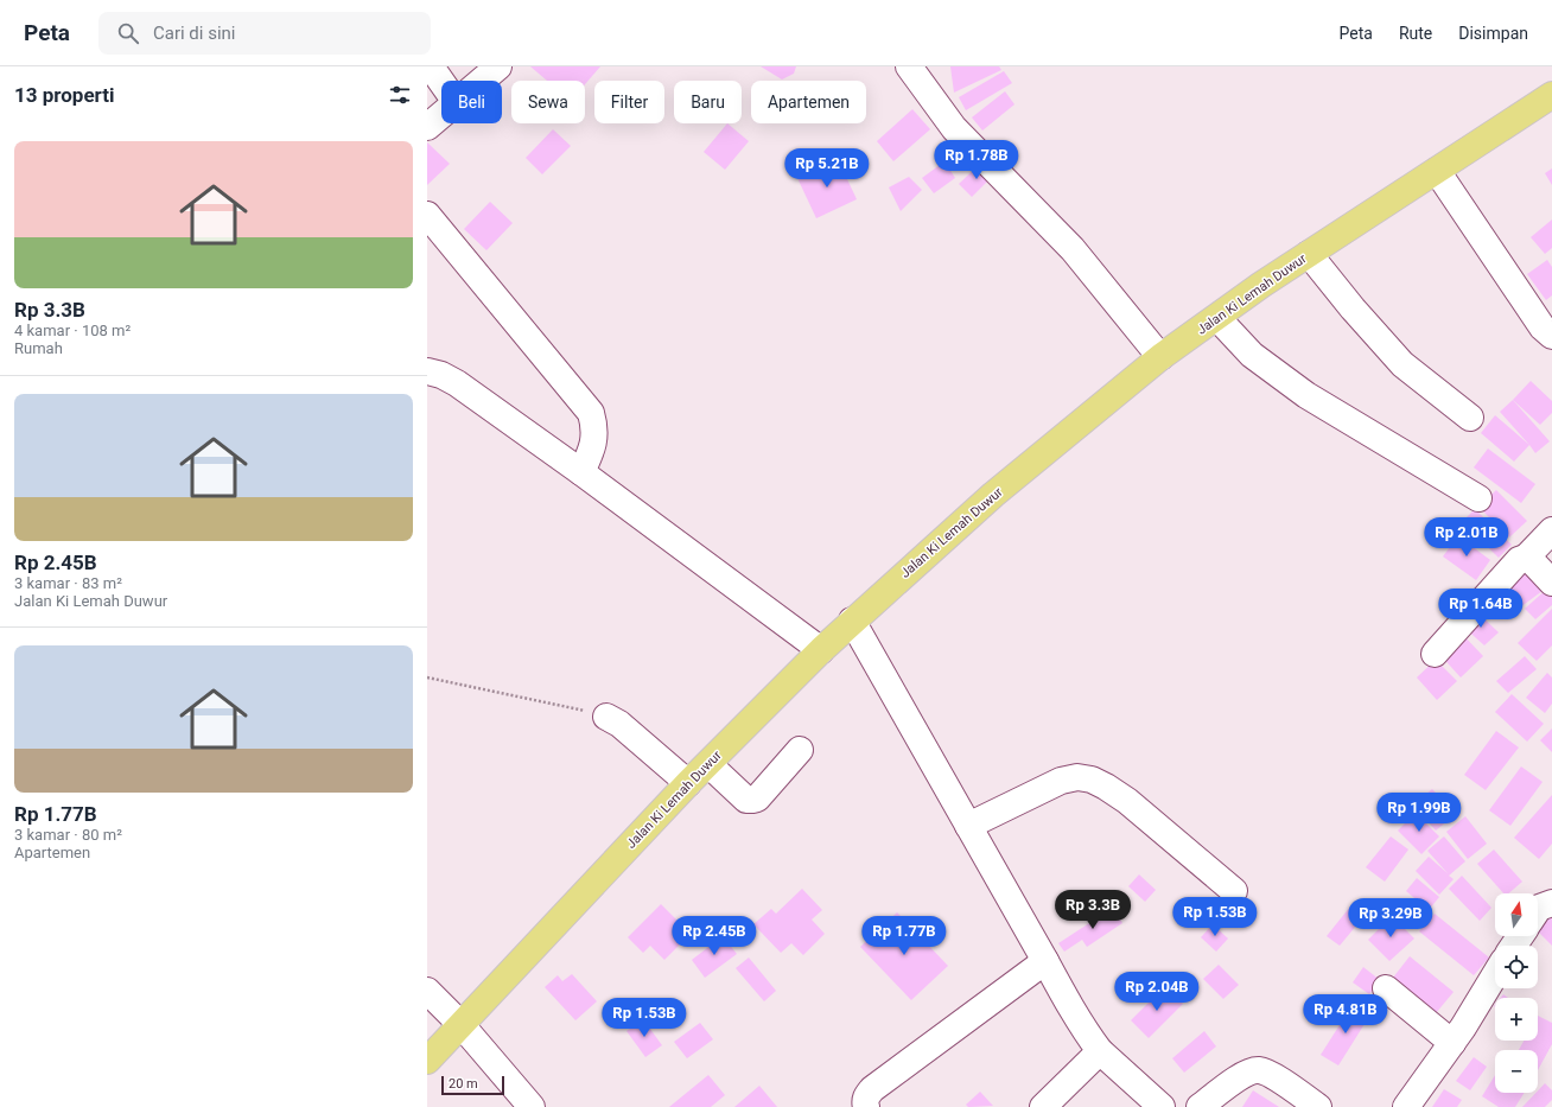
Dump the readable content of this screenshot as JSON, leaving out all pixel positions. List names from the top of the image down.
{
  "streets": {
    "main road": ["Jalan Ki Lemah Duwur"]
  },
  "scale_bar": "20 m",
  "north": "top",
  "page": {
    "header": "Peta",
    "search": "Cari di sini",
    "nav": ["Peta", "Rute", "Disimpan"],
    "heading": "13 properti",
    "chip": [
      "Beli",
      "Sewa",
      "Filter",
      "Baru",
      "Apartemen"
    ],
    "list": [
      {
        "name": "Rp 3.3B",
        "note": "4 kamar · 108 m² · Rumah"
      },
      {
        "name": "Rp 2.45B",
        "note": "3 kamar · 83 m² · Jalan Ki Lemah Duwur"
      },
      {
        "name": "Rp 1.77B",
        "note": "3 kamar · 80 m² · Apartemen"
      }
    ],
    "price": [
      "Rp 1.78B",
      "Rp 5.21B",
      "Rp 2.01B",
      "Rp 1.64B",
      "Rp 1.99B",
      "Rp 3.3B",
      "Rp 1.53B",
      "Rp 3.29B",
      "Rp 2.45B",
      "Rp 1.77B",
      "Rp 2.04B",
      "Rp 4.81B",
      "Rp 1.53B"
    ],
    "map_buttons": ["+", "−"],
    "scale": "20 m"
  }
}
